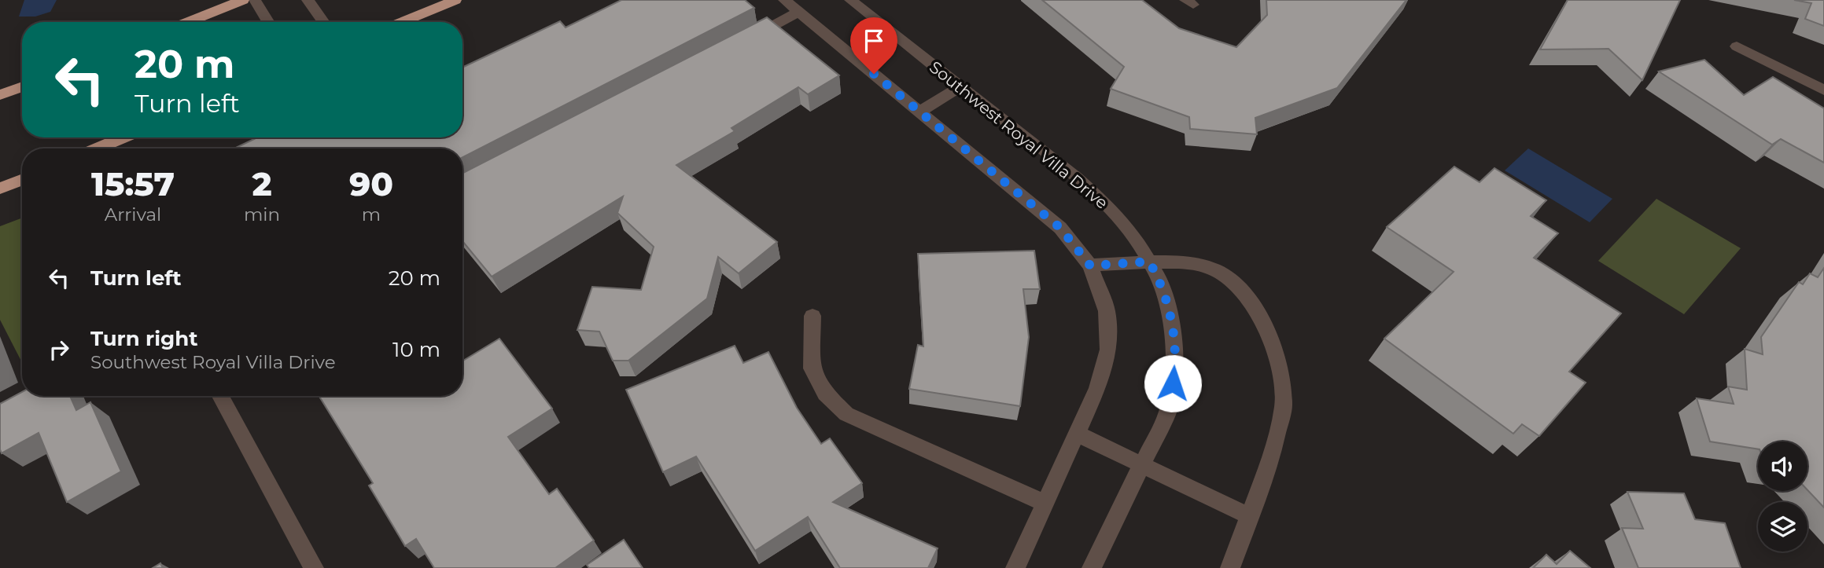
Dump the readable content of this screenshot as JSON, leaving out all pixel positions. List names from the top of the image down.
{
  "streets": {
    "street": ["Southwest Royal Villa Drive"]
  },
  "page": {
    "turn": ["20 m", "Turn left"],
    "eta": [
      "15:57",
      "Arrival",
      "2",
      "min",
      "90",
      "m"
    ],
    "list": [
      {
        "name": "Turn left",
        "value": "20 m"
      },
      {
        "name": "Turn right",
        "note": "Southwest Royal Villa Drive",
        "value": "10 m"
      }
    ]
  }
}
